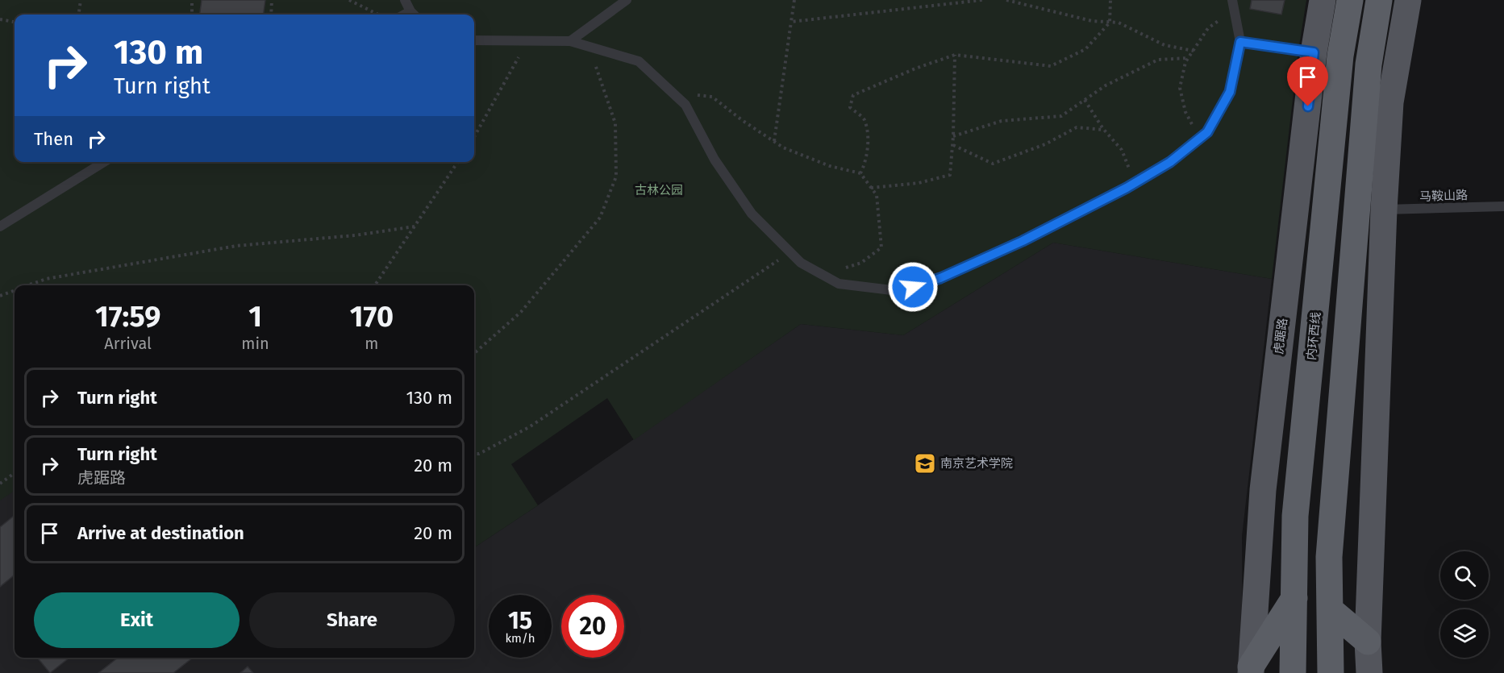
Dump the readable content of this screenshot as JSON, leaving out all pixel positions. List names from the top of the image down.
{
  "streets": {
    "highway": ["内环西线"],
    "main road": ["虎踞路"],
    "lane": ["马鞍山路"]
  },
  "parks": ["古林公园"],
  "places": {
    "school or university": ["南京艺术学院"]
  },
  "page": {
    "turn": ["130 m", "Turn right"],
    "then": "Then",
    "eta": [
      "17:59",
      "Arrival",
      "1",
      "min",
      "170",
      "m"
    ],
    "list": [
      {
        "name": "Turn right",
        "value": "130 m"
      },
      {
        "name": "Turn right",
        "note": "虎踞路",
        "value": "20 m"
      },
      {
        "name": "Arrive at destination",
        "value": "20 m"
      }
    ],
    "buttons": ["Exit", "Share"],
    "speed": "15 km/h",
    "limit": "20"
  }
}
